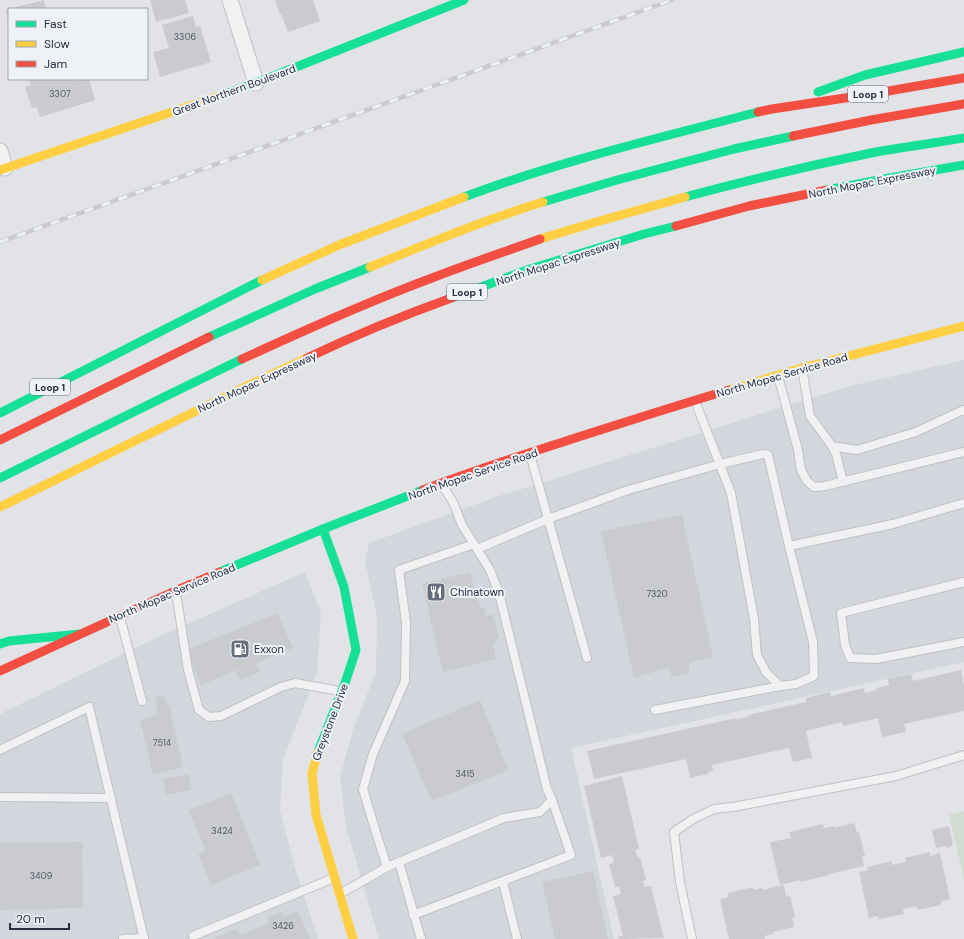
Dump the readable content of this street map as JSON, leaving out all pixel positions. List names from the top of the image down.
{
  "streets": {
    "main road": [
      "Great Northern Boulevard",
      "Loop 1",
      "North Mopac Expressway",
      "North Mopac Service Road",
      "Greystone Drive"
    ]
  },
  "crossings": [
    ["North Mopac Service Road", "Greystone Drive"]
  ],
  "places": {
    "restaurant": ["Chinatown"],
    "fuel station": ["Exxon"]
  },
  "house_numbers": [
    "3306",
    "3307",
    "7320",
    "7514",
    "3415",
    "3424",
    "3409",
    "3426"
  ],
  "legend": ["Fast", "Slow", "Jam"],
  "scale_bar": "20 m"
}
